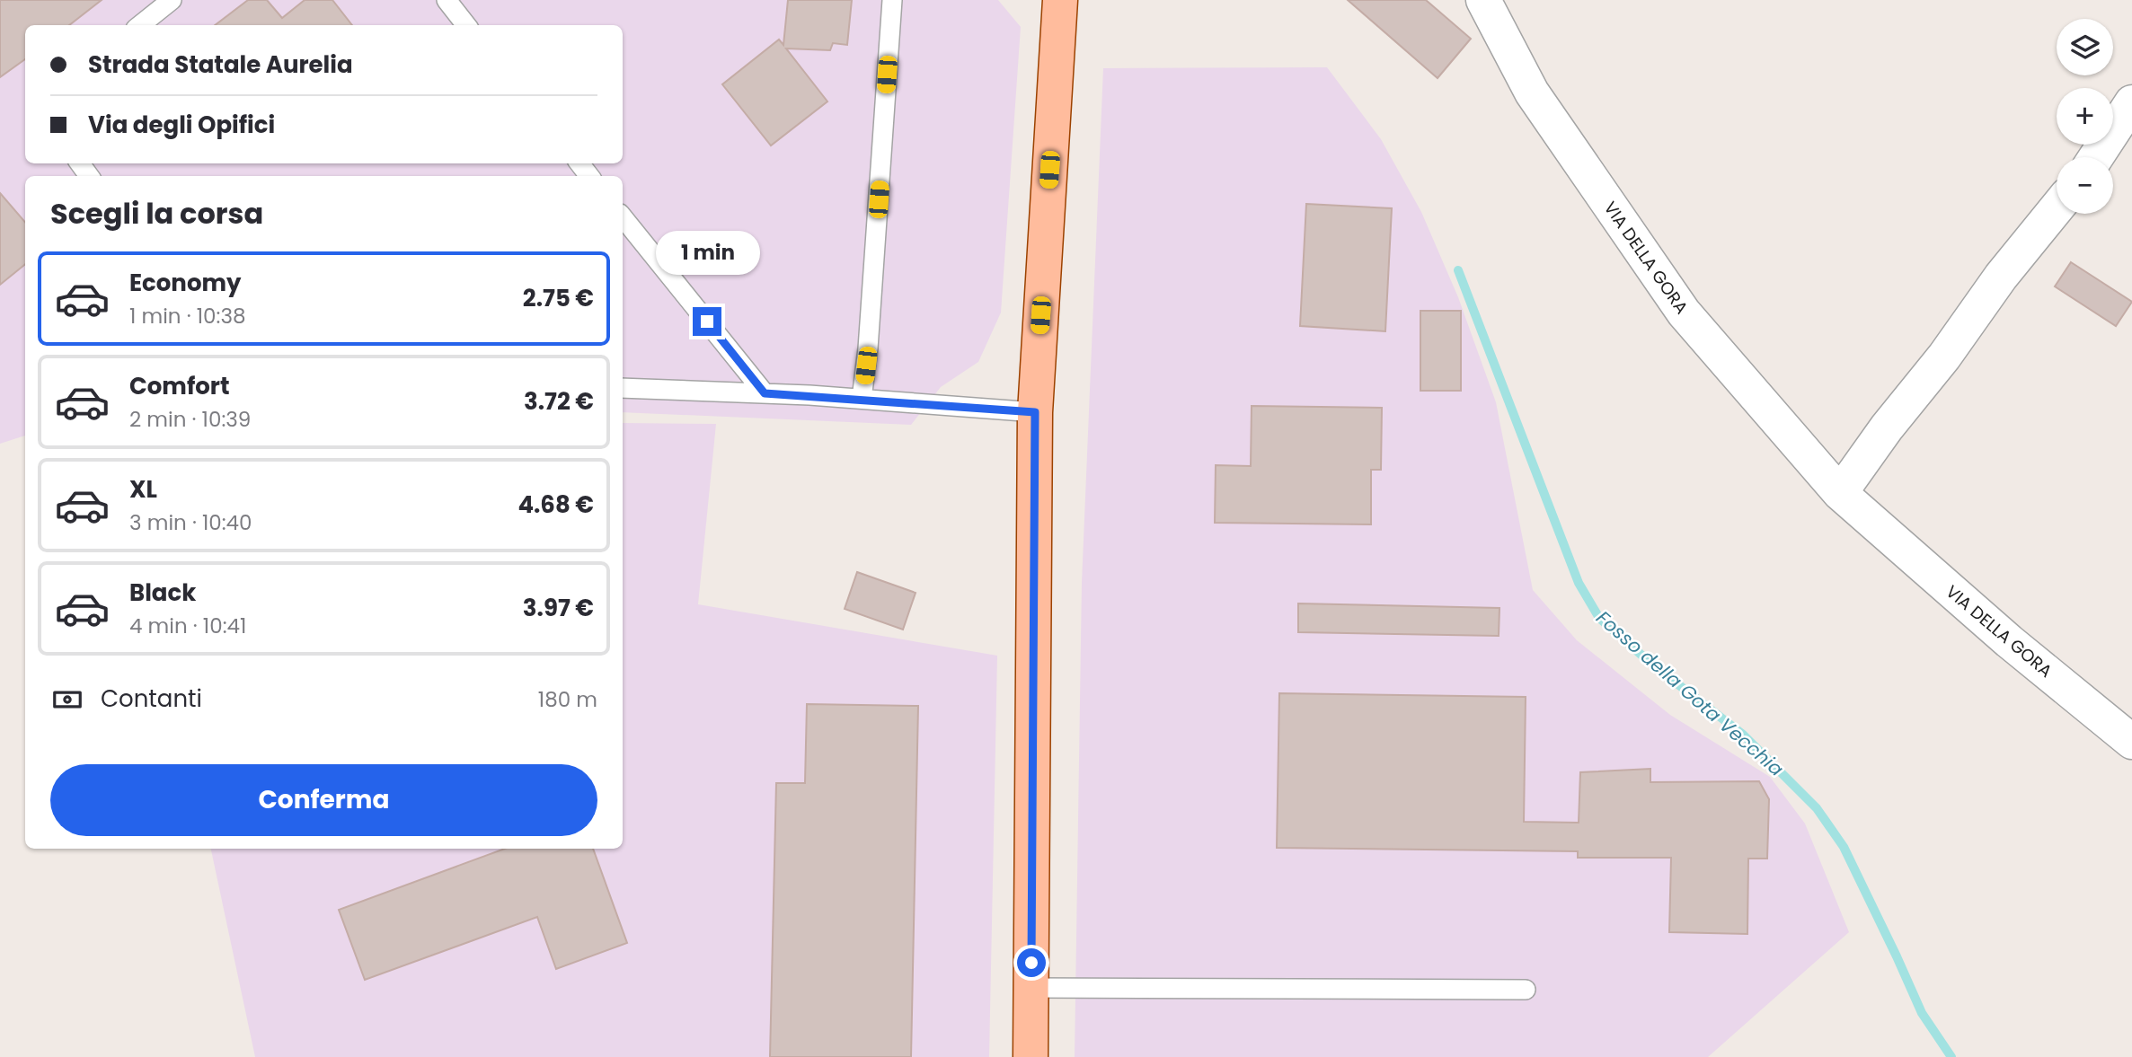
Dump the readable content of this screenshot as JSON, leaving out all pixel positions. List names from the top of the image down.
{
  "streets": {
    "street": ["VIA DELLA GORA"]
  },
  "water": ["Fosso della Gota Vecchia"],
  "page": {
    "map_buttons": ["+", "−"],
    "banner": ["Strada Statale Aurelia", "Via degli Opifici"],
    "heading": "Scegli la corsa",
    "bubble": "1 min",
    "list": [
      {
        "name": "Economy",
        "note": "1 min · 10:38",
        "value": "2.75 €"
      },
      {
        "name": "Comfort",
        "note": "2 min · 10:39",
        "value": "3.72 €"
      },
      {
        "name": "XL",
        "note": "3 min · 10:40",
        "value": "4.68 €"
      },
      {
        "name": "Black",
        "note": "4 min · 10:41",
        "value": "3.97 €"
      }
    ],
    "pay": ["Contanti", "180 m"],
    "buttons": "Conferma"
  }
}
